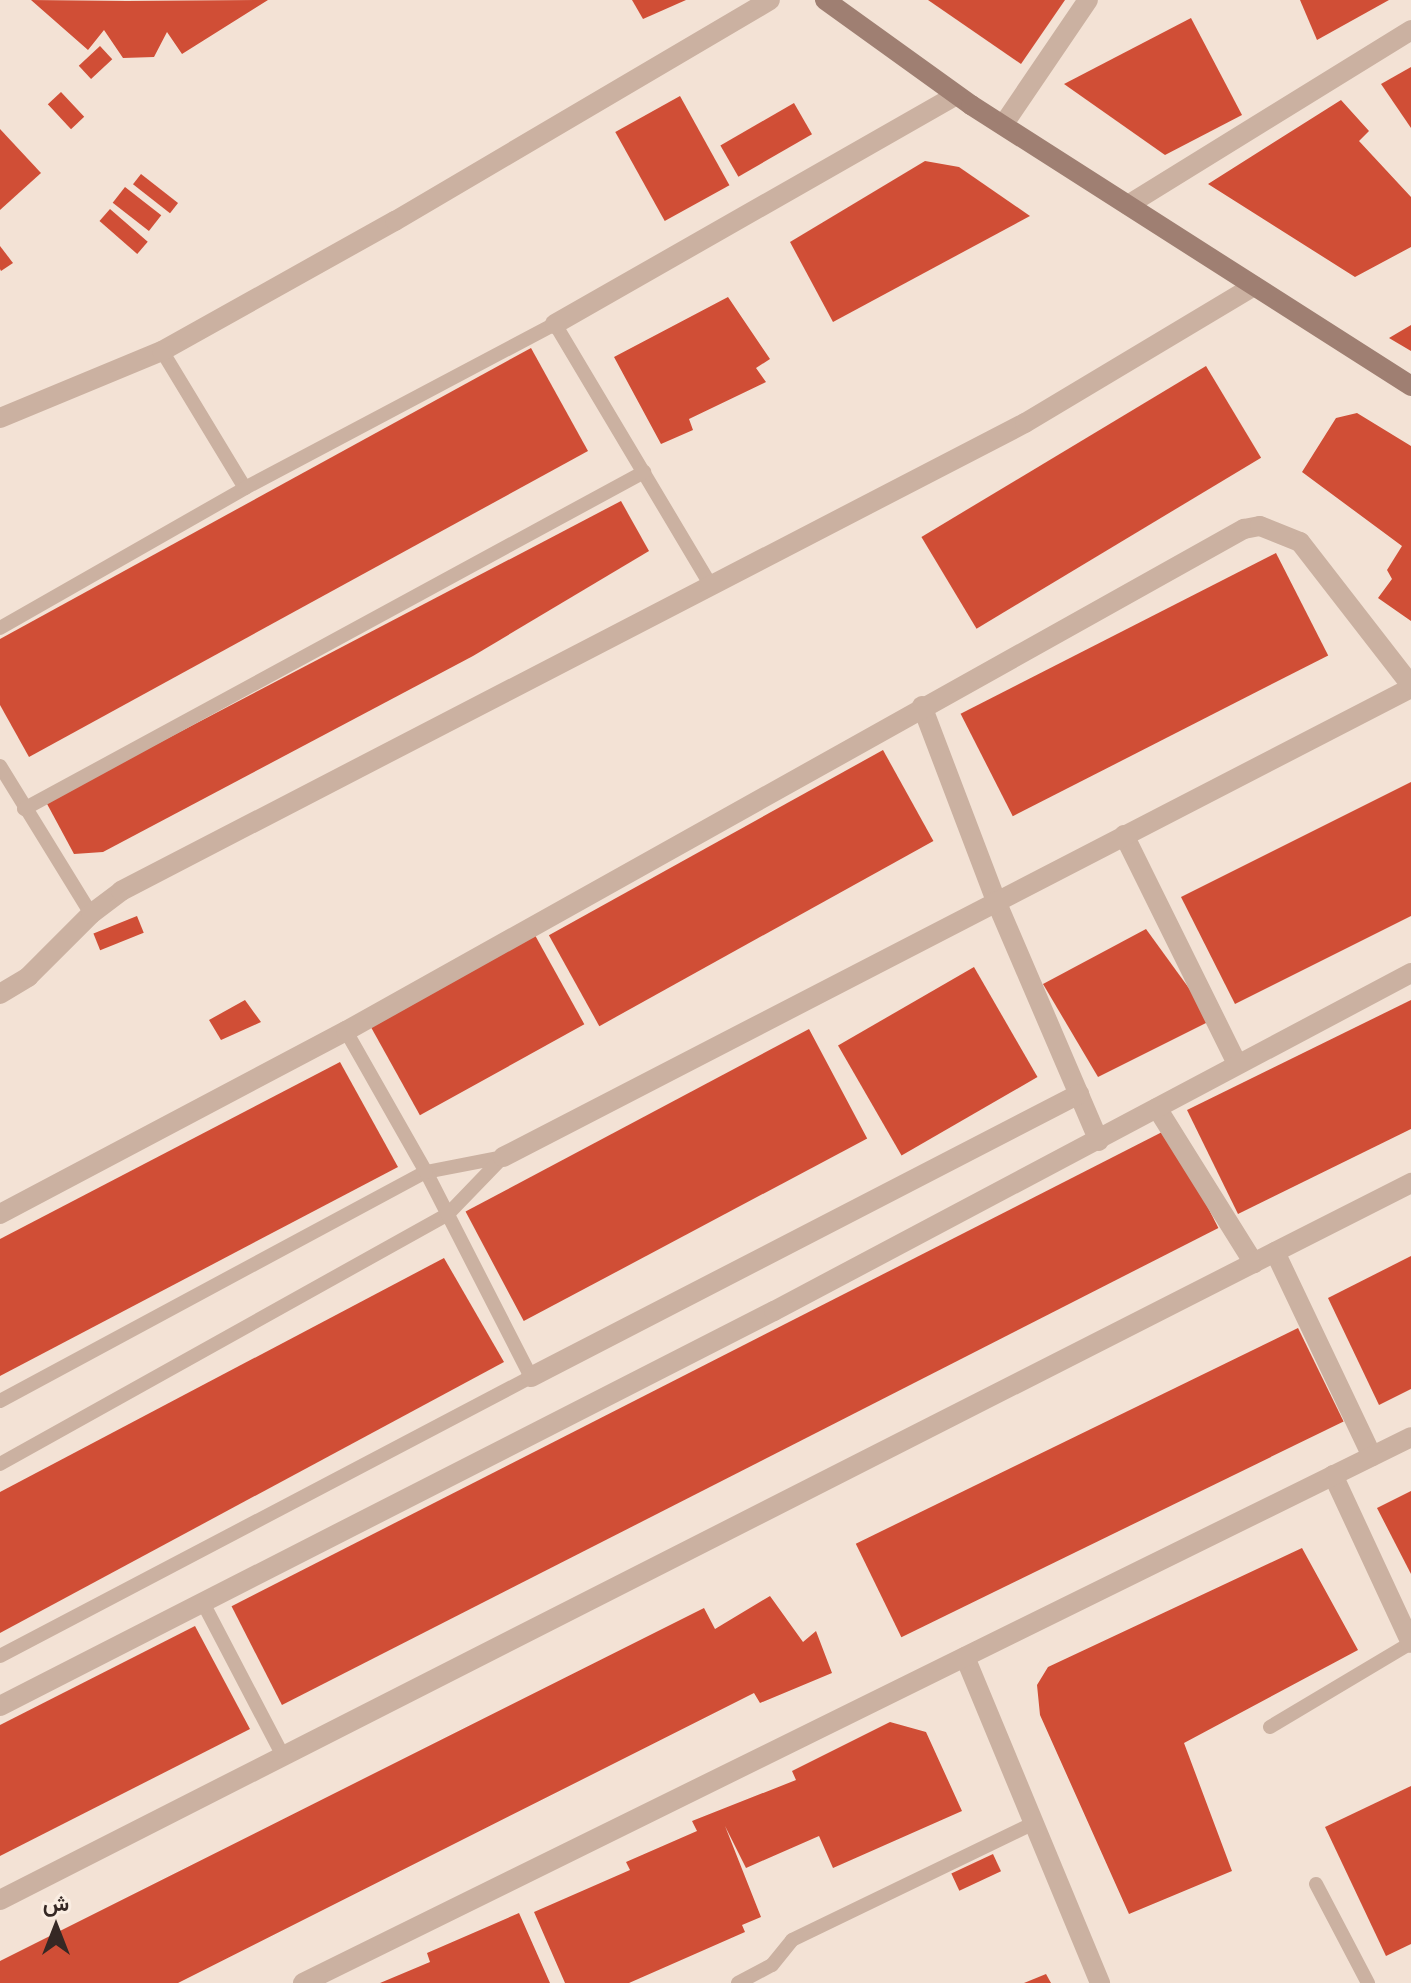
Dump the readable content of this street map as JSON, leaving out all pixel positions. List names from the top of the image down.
{
  "north": "top"
}
